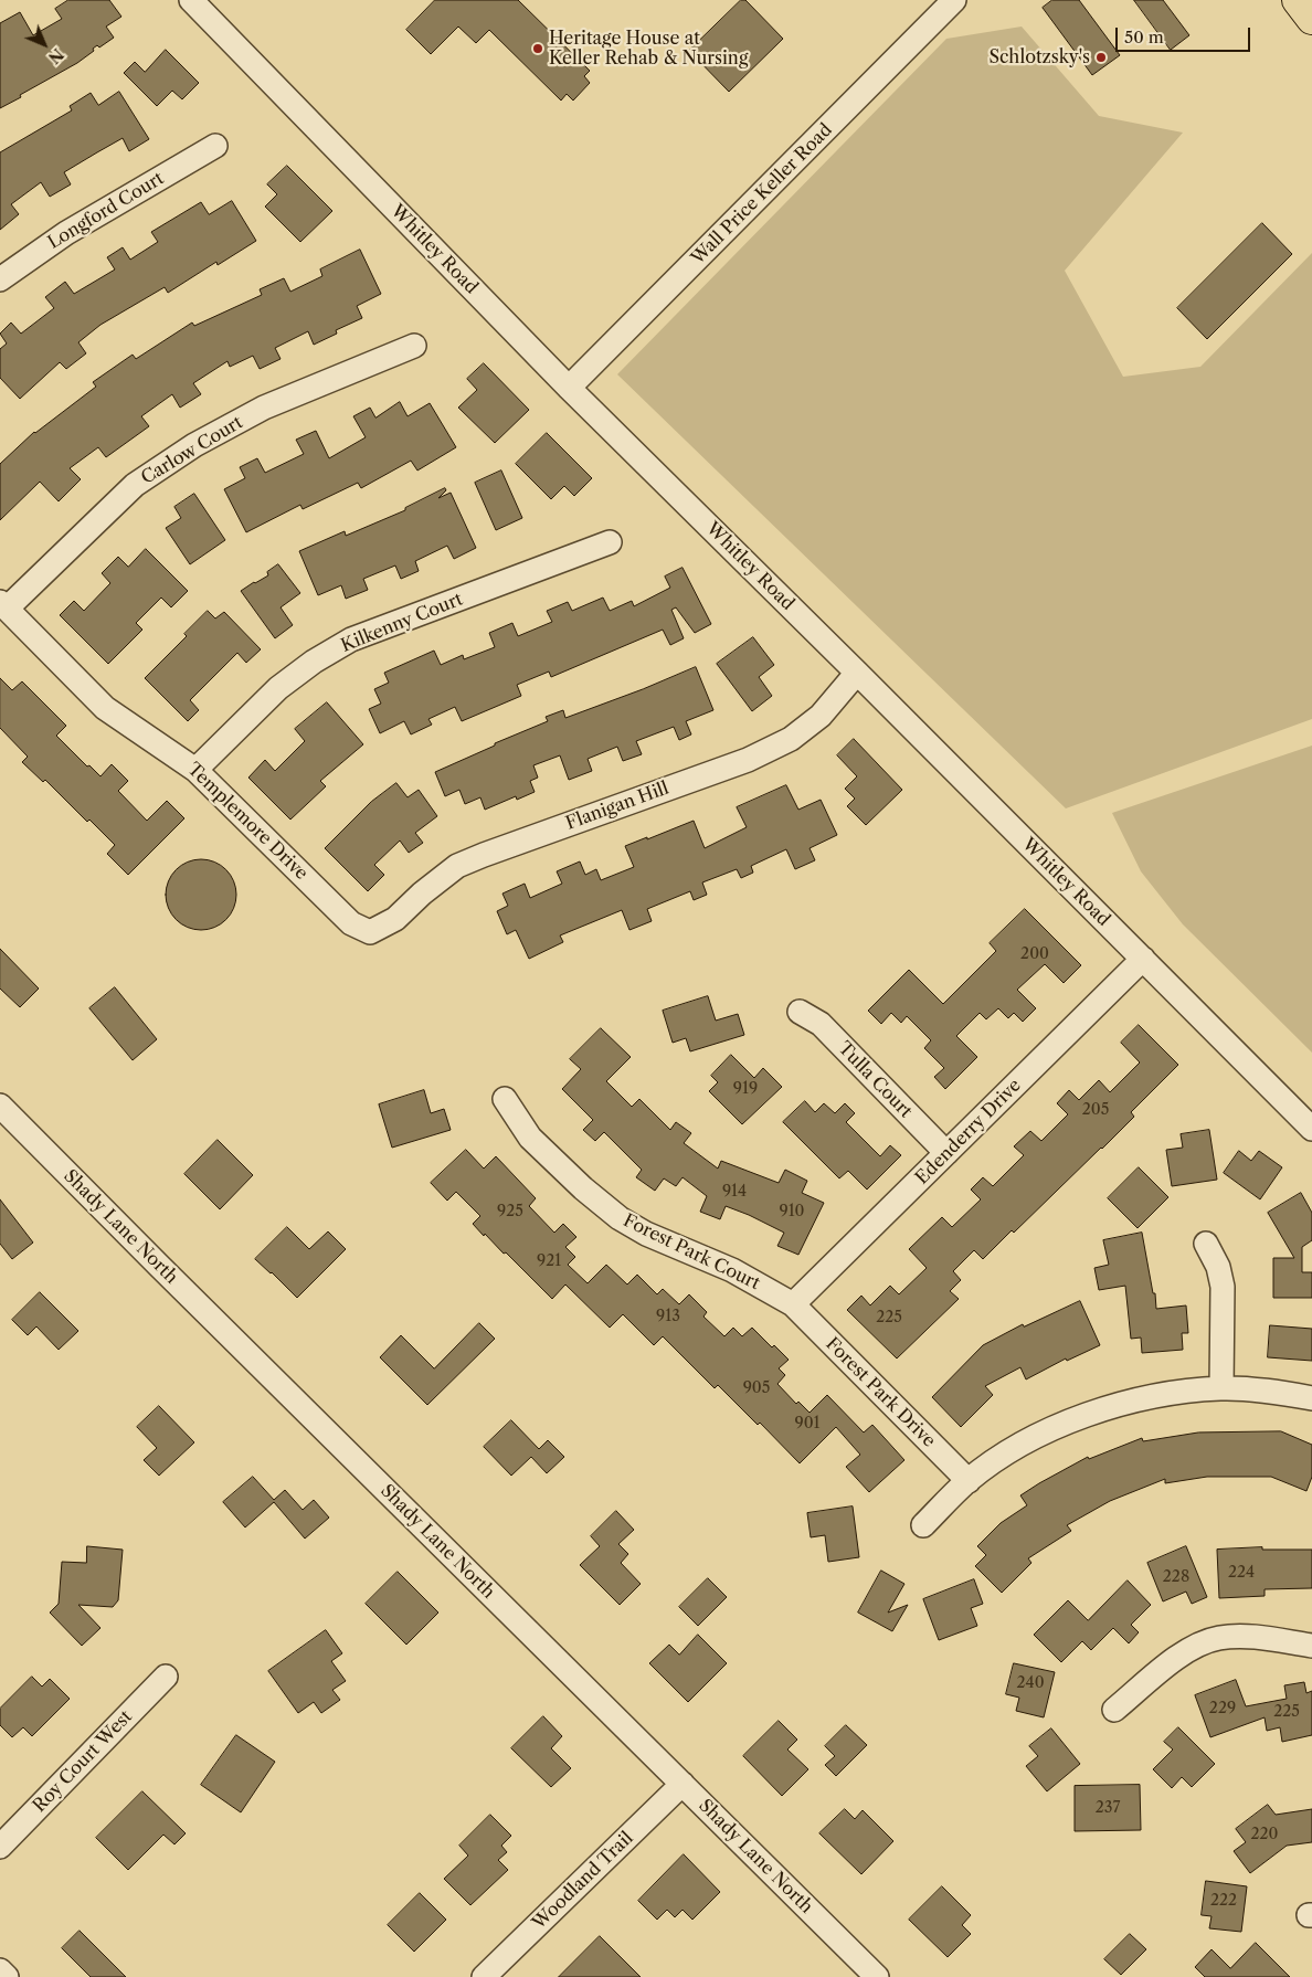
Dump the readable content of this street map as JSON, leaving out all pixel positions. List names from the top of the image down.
{
  "streets": {
    "street": [
      "Wall Price Keller Road",
      "Longford Court",
      "Whitley Road",
      "Carlow Court",
      "Kilkenny Court",
      "Flanigan Hill",
      "Templemore Drive",
      "Tulla Court",
      "Edenderry Drive",
      "Shady Lane North",
      "Forest Park Court",
      "Forest Park Drive",
      "Roy Court West",
      "Woodland Trail"
    ]
  },
  "crossings": [
    ["Wall Price Keller Road", "Whitley Road"],
    ["Whitley Road", "Flanigan Hill"],
    ["Whitley Road", "Edenderry Drive"],
    ["Carlow Court", "Templemore Drive"],
    ["Kilkenny Court", "Templemore Drive"],
    ["Flanigan Hill", "Templemore Drive"],
    ["Tulla Court", "Edenderry Drive"],
    ["Edenderry Drive", "Forest Park Court"],
    ["Edenderry Drive", "Forest Park Drive"],
    ["Shady Lane North", "Woodland Trail"],
    ["Forest Park Court", "Forest Park Drive"]
  ],
  "places": ["Heritage House at Keller Rehab & Nursing", "Schlotzsky's"],
  "house_numbers": [
    "200",
    "919",
    "205",
    "914",
    "925",
    "910",
    "921",
    "913",
    "225",
    "905",
    "901",
    "224",
    "228",
    "240",
    "229",
    "225",
    "237",
    "220",
    "222"
  ],
  "scale_bar": "50 m",
  "north": "bottom right"
}
